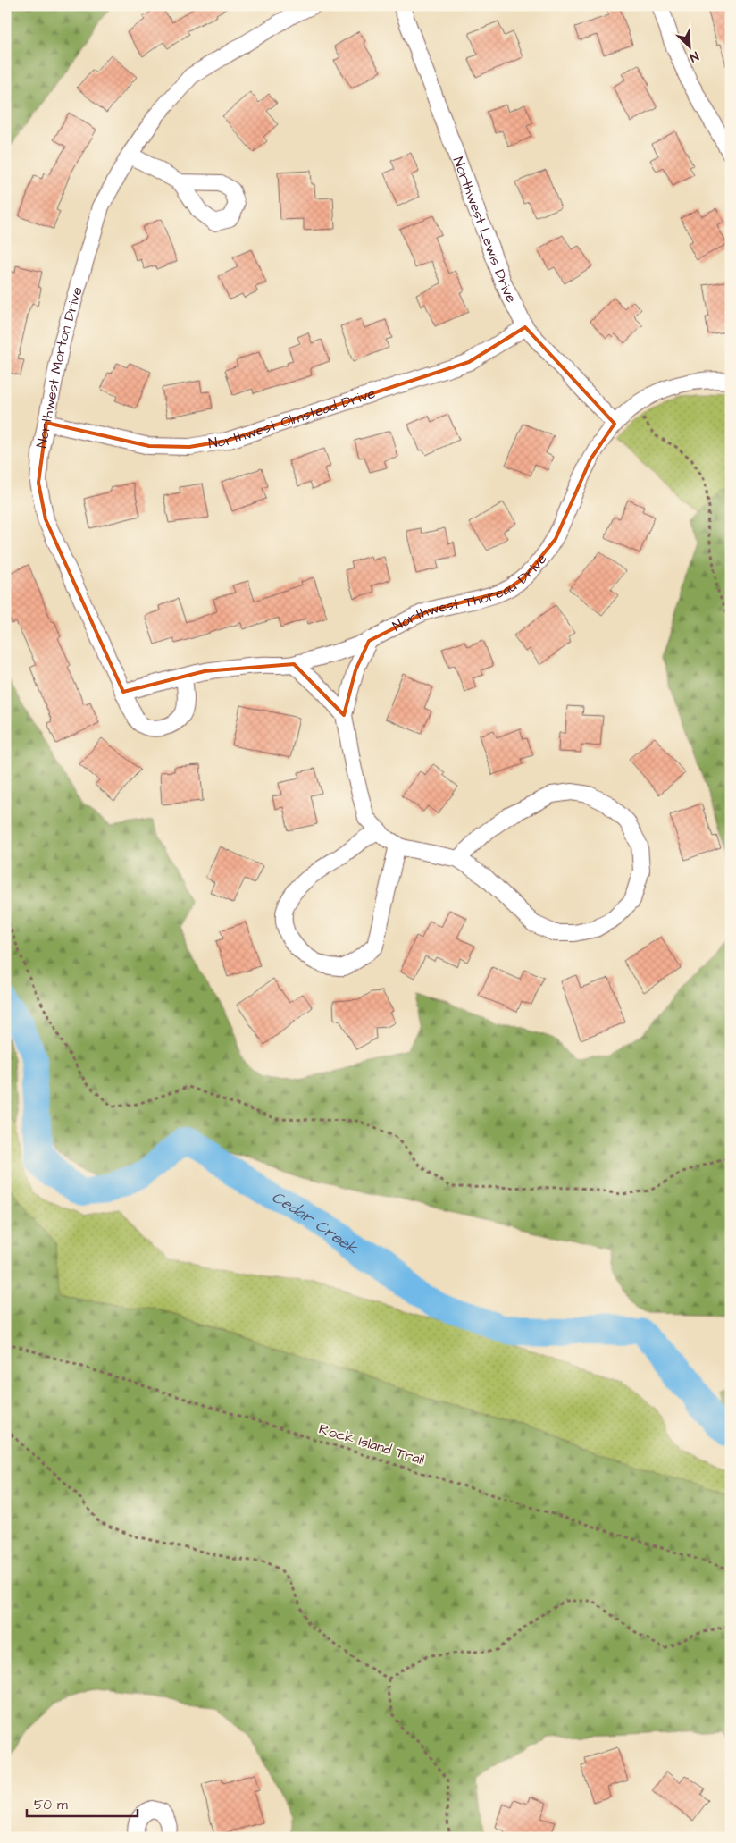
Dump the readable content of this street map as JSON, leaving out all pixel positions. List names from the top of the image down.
{
  "streets": {
    "street": [
      "Northwest Lewis Drive",
      "Northwest Morton Drive",
      "Northwest Olmstead Drive",
      "Northwest Thoreau Drive"
    ],
    "path": ["Rock Island Trail"]
  },
  "crossings": [
    ["Northwest Lewis Drive", "Northwest Olmstead Drive"],
    ["Northwest Lewis Drive", "Northwest Thoreau Drive"],
    ["Northwest Morton Drive", "Northwest Olmstead Drive"],
    ["Northwest Morton Drive", "Northwest Thoreau Drive"]
  ],
  "water": ["Cedar Creek"],
  "scale_bar": "50 m",
  "north": "bottom right"
}
